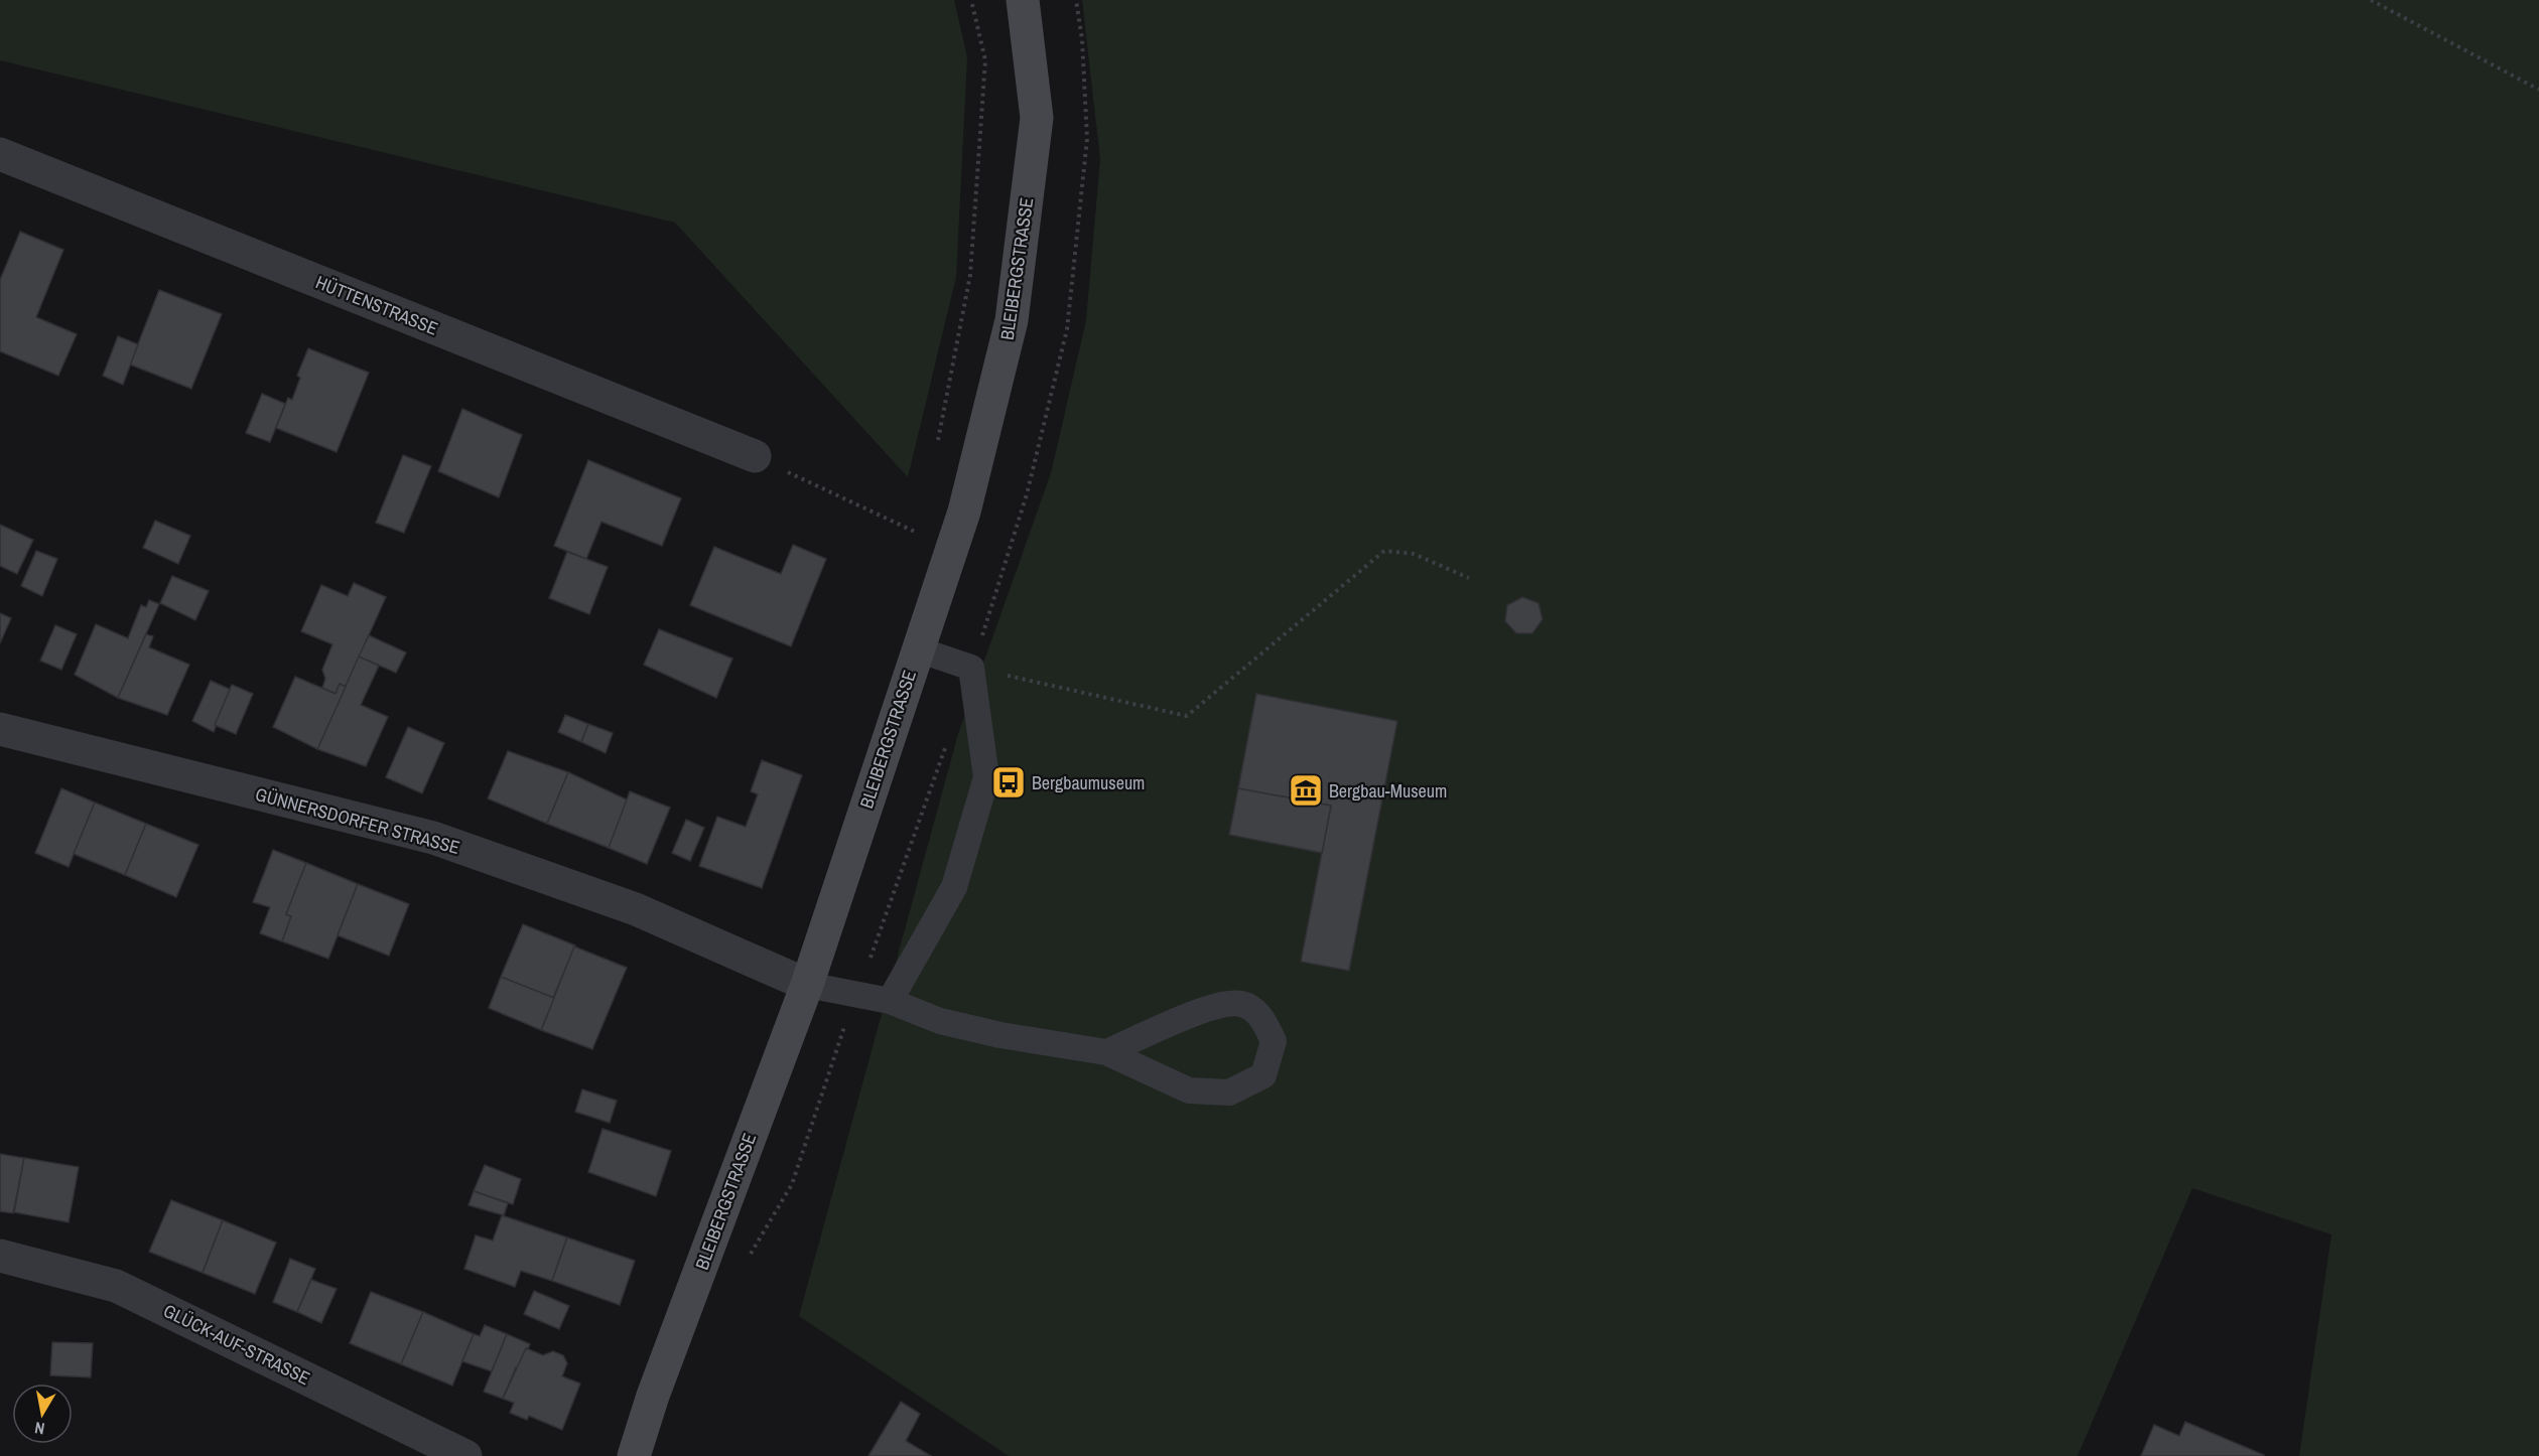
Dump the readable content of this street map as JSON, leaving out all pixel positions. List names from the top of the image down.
{
  "streets": {
    "street": [
      "BLEIBERGSTRASSE",
      "HÜTTENSTRASSE",
      "GÜNNERSDORFER STRASSE",
      "GLÜCK-AUF-STRASSE"
    ]
  },
  "crossings": [
    ["BLEIBERGSTRASSE", "GÜNNERSDORFER STRASSE"]
  ],
  "places": {
    "bus stop": ["Bergbaumuseum"],
    "museum": ["Bergbau-Museum"]
  },
  "north": "bottom"
}
